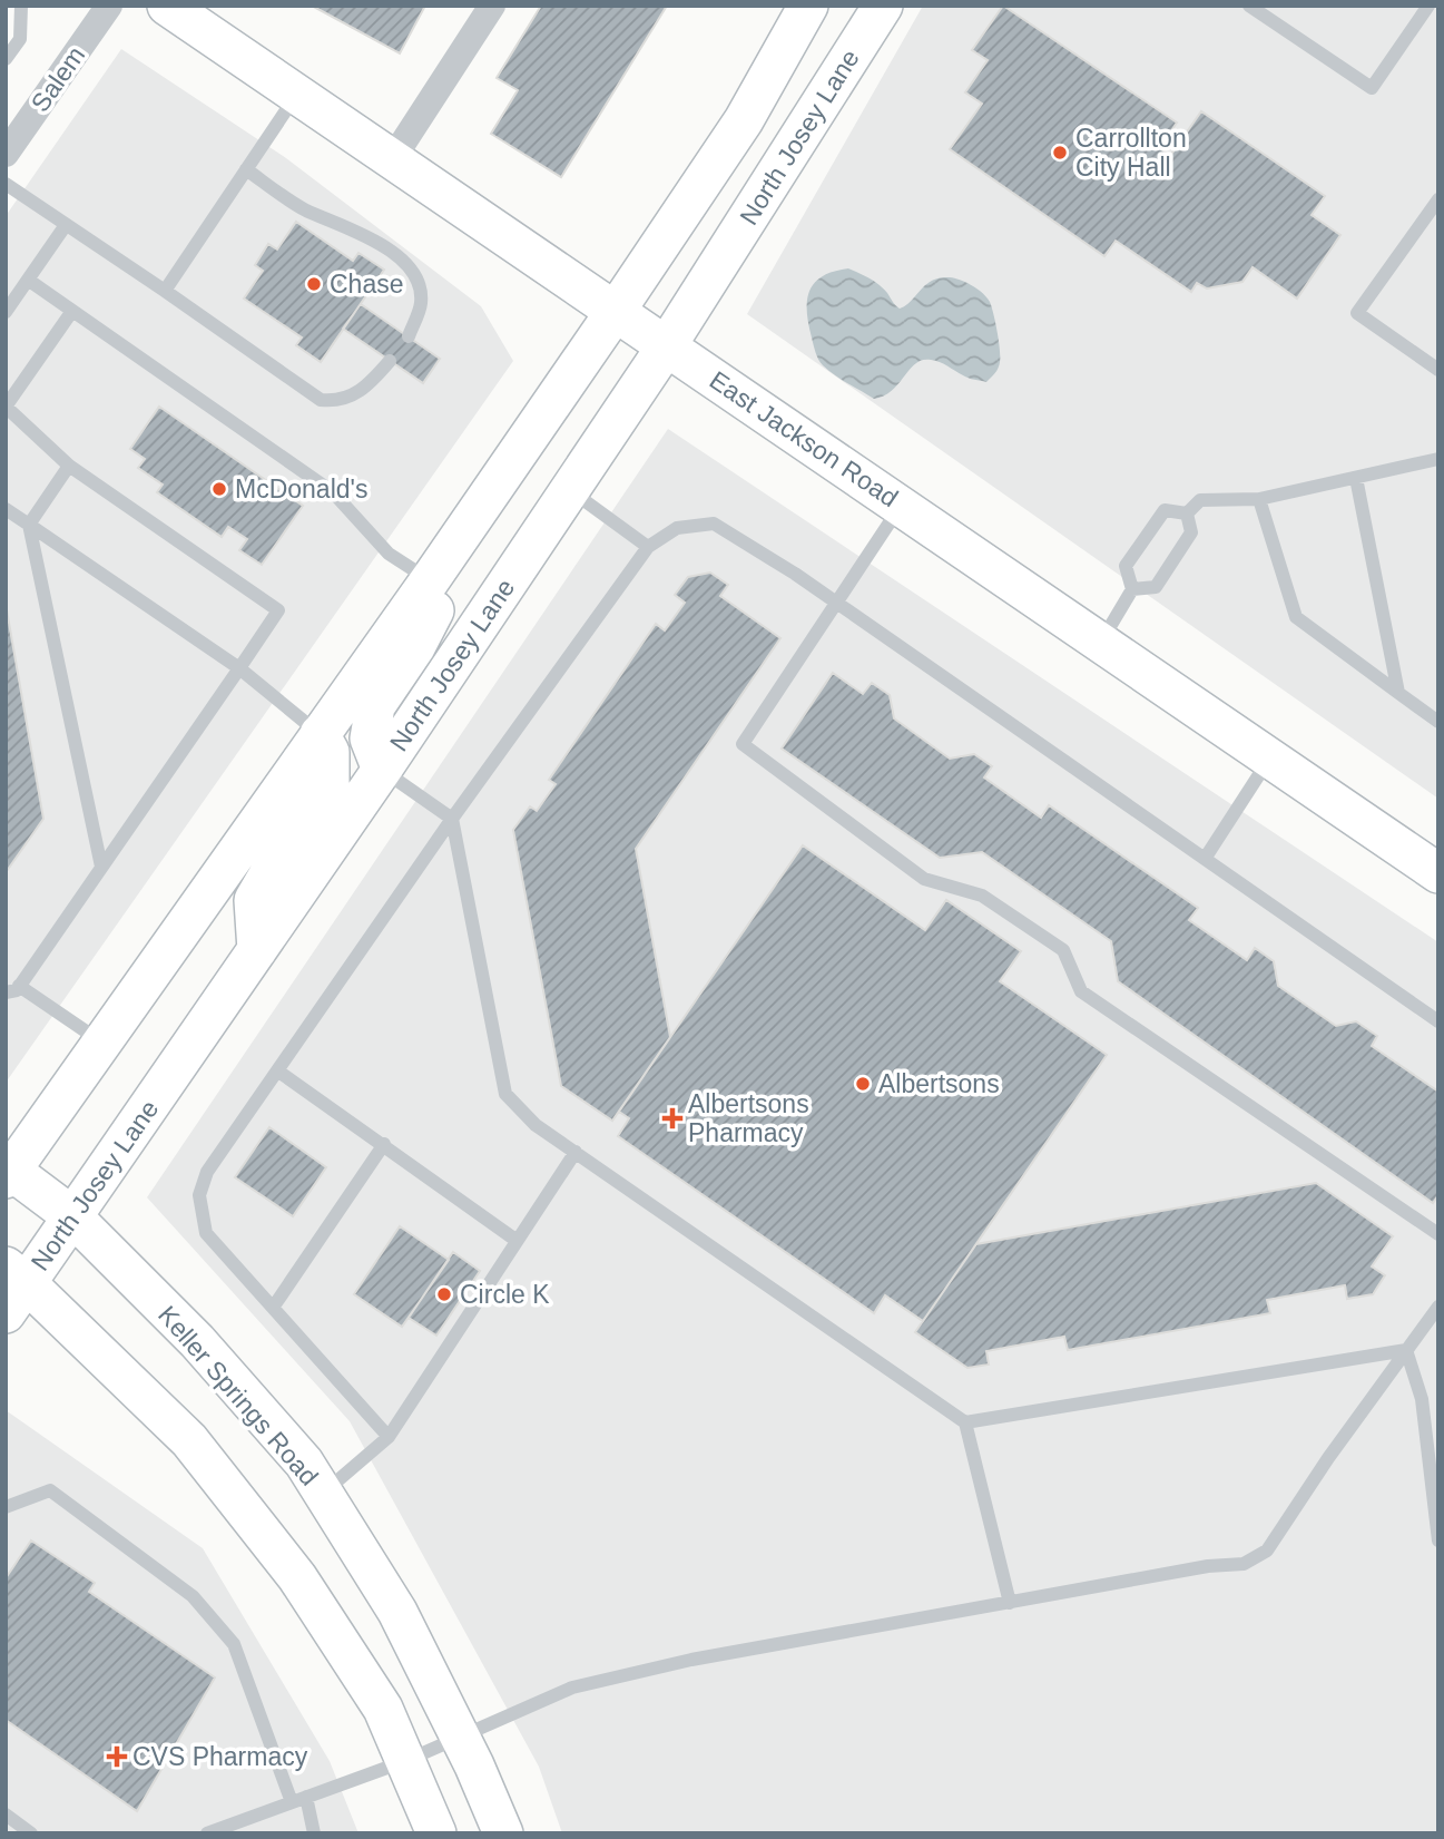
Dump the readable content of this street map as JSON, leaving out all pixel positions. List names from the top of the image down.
{
  "streets": {
    "main road": ["North Josey Lane", "East Jackson Road", "Keller Springs Road"],
    "street": ["Salem"]
  },
  "crossings": [
    ["North Josey Lane", "East Jackson Road"],
    ["North Josey Lane", "Keller Springs Road"]
  ],
  "places": {
    "other": [
      "Carrollton City Hall",
      "Chase",
      "McDonald's",
      "Albertsons",
      "Circle K"
    ],
    "health": ["Albertsons Pharmacy", "CVS Pharmacy"]
  }
}
